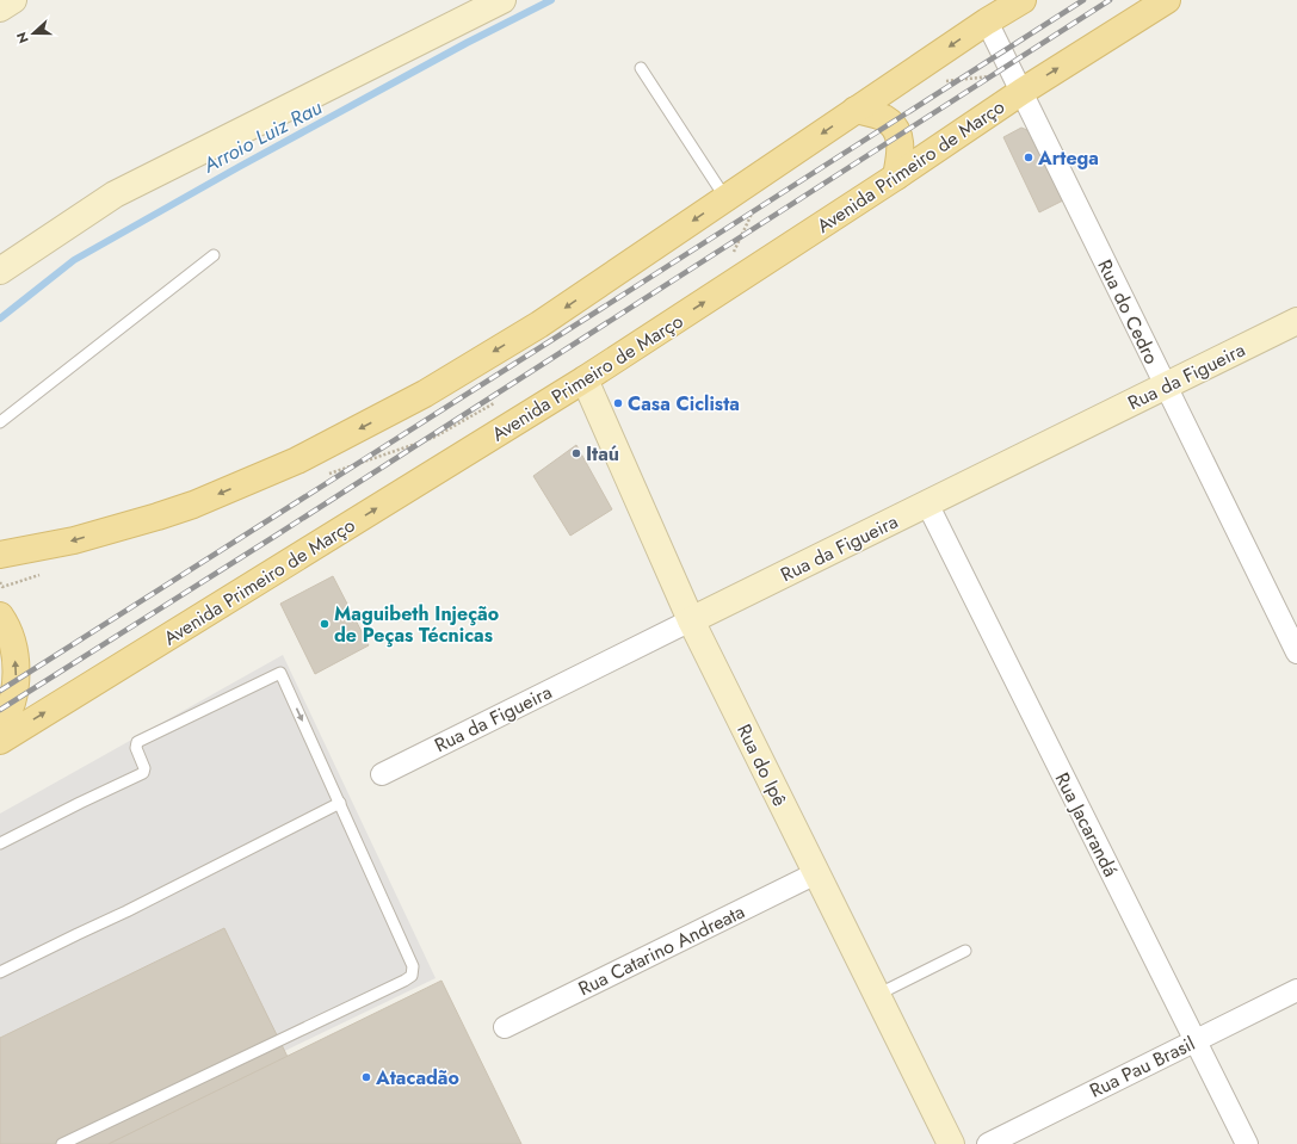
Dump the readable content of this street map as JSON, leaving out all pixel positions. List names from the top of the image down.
{
  "streets": {
    "main road": ["Avenida Primeiro de Março"],
    "street": [
      "Rua do Cedro",
      "Rua da Figueira",
      "Rua do Ipê",
      "Rua Jacarandá",
      "Rua Catarino Andreata",
      "Rua Pau Brasil"
    ]
  },
  "crossings": [
    ["Avenida Primeiro de Março", "Rua do Cedro"],
    ["Avenida Primeiro de Março", "Rua do Ipê"],
    ["Rua do Cedro", "Rua da Figueira"],
    ["Rua da Figueira", "Rua do Ipê"],
    ["Rua da Figueira", "Rua Jacarandá"],
    ["Rua do Ipê", "Rua Catarino Andreata"],
    ["Rua Jacarandá", "Rua Pau Brasil"]
  ],
  "water": ["Arroio Luiz Rau"],
  "places": [
    "Artega",
    "Casa Ciclista",
    "Itaú",
    "Maguibeth Injeção de Peças Técnicas",
    "Atacadão"
  ],
  "north": "left"
}
